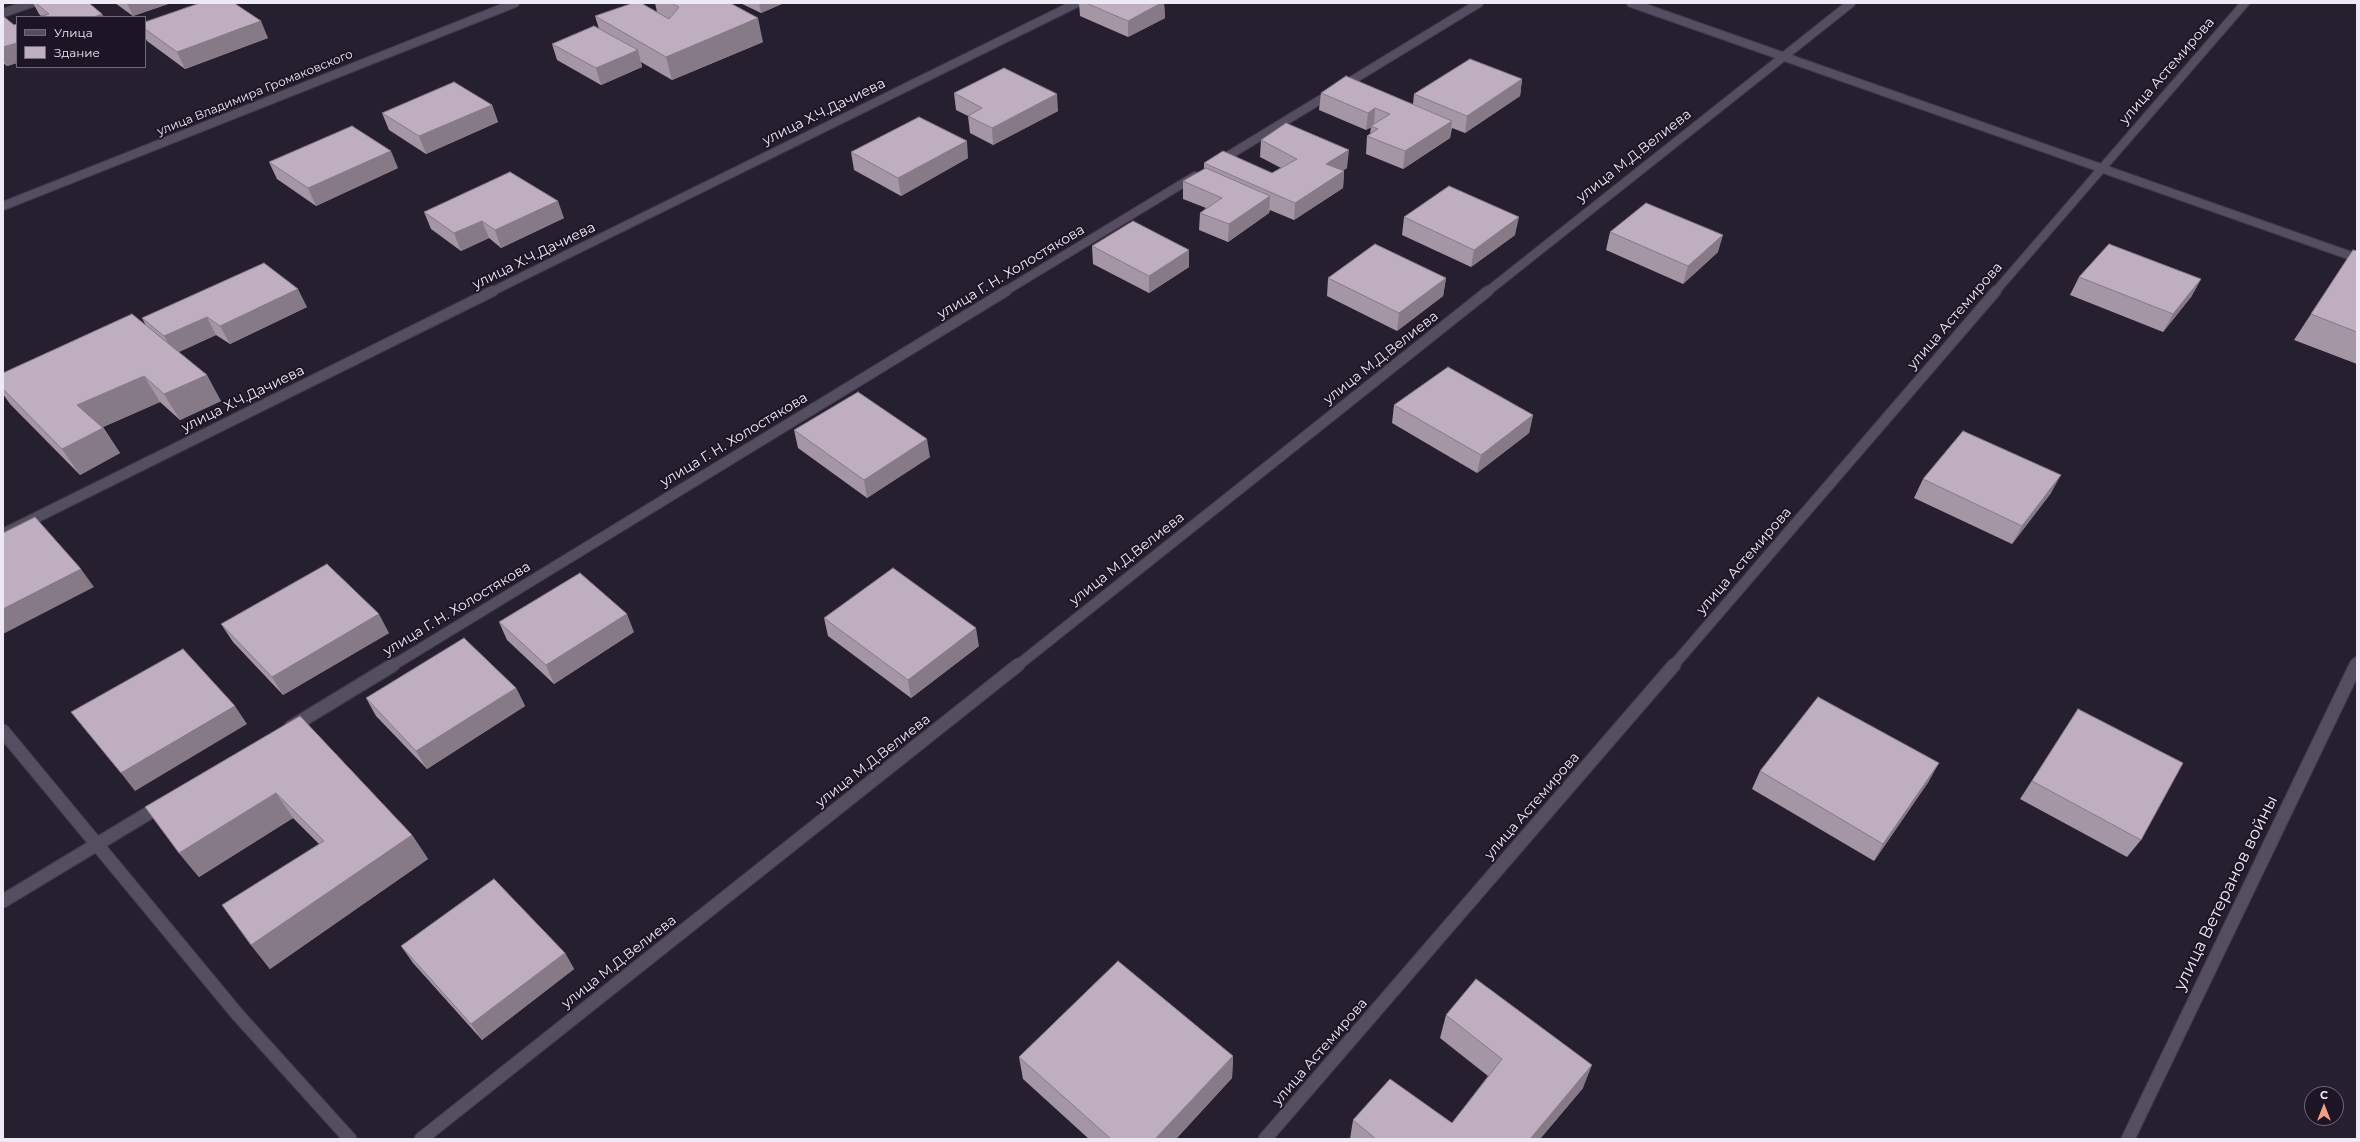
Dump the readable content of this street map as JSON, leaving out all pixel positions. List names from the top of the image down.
{
  "streets": {
    "street": [
      "улица Астемирова",
      "улица Владимира Громаковского",
      "улица Х.Ч.Дачиева",
      "улица М.Д.Велиева",
      "улица Г. Н. Холостякова",
      "улица Ветеранов войны"
    ]
  },
  "legend": ["Улица", "Здание"],
  "north": "top"
}
